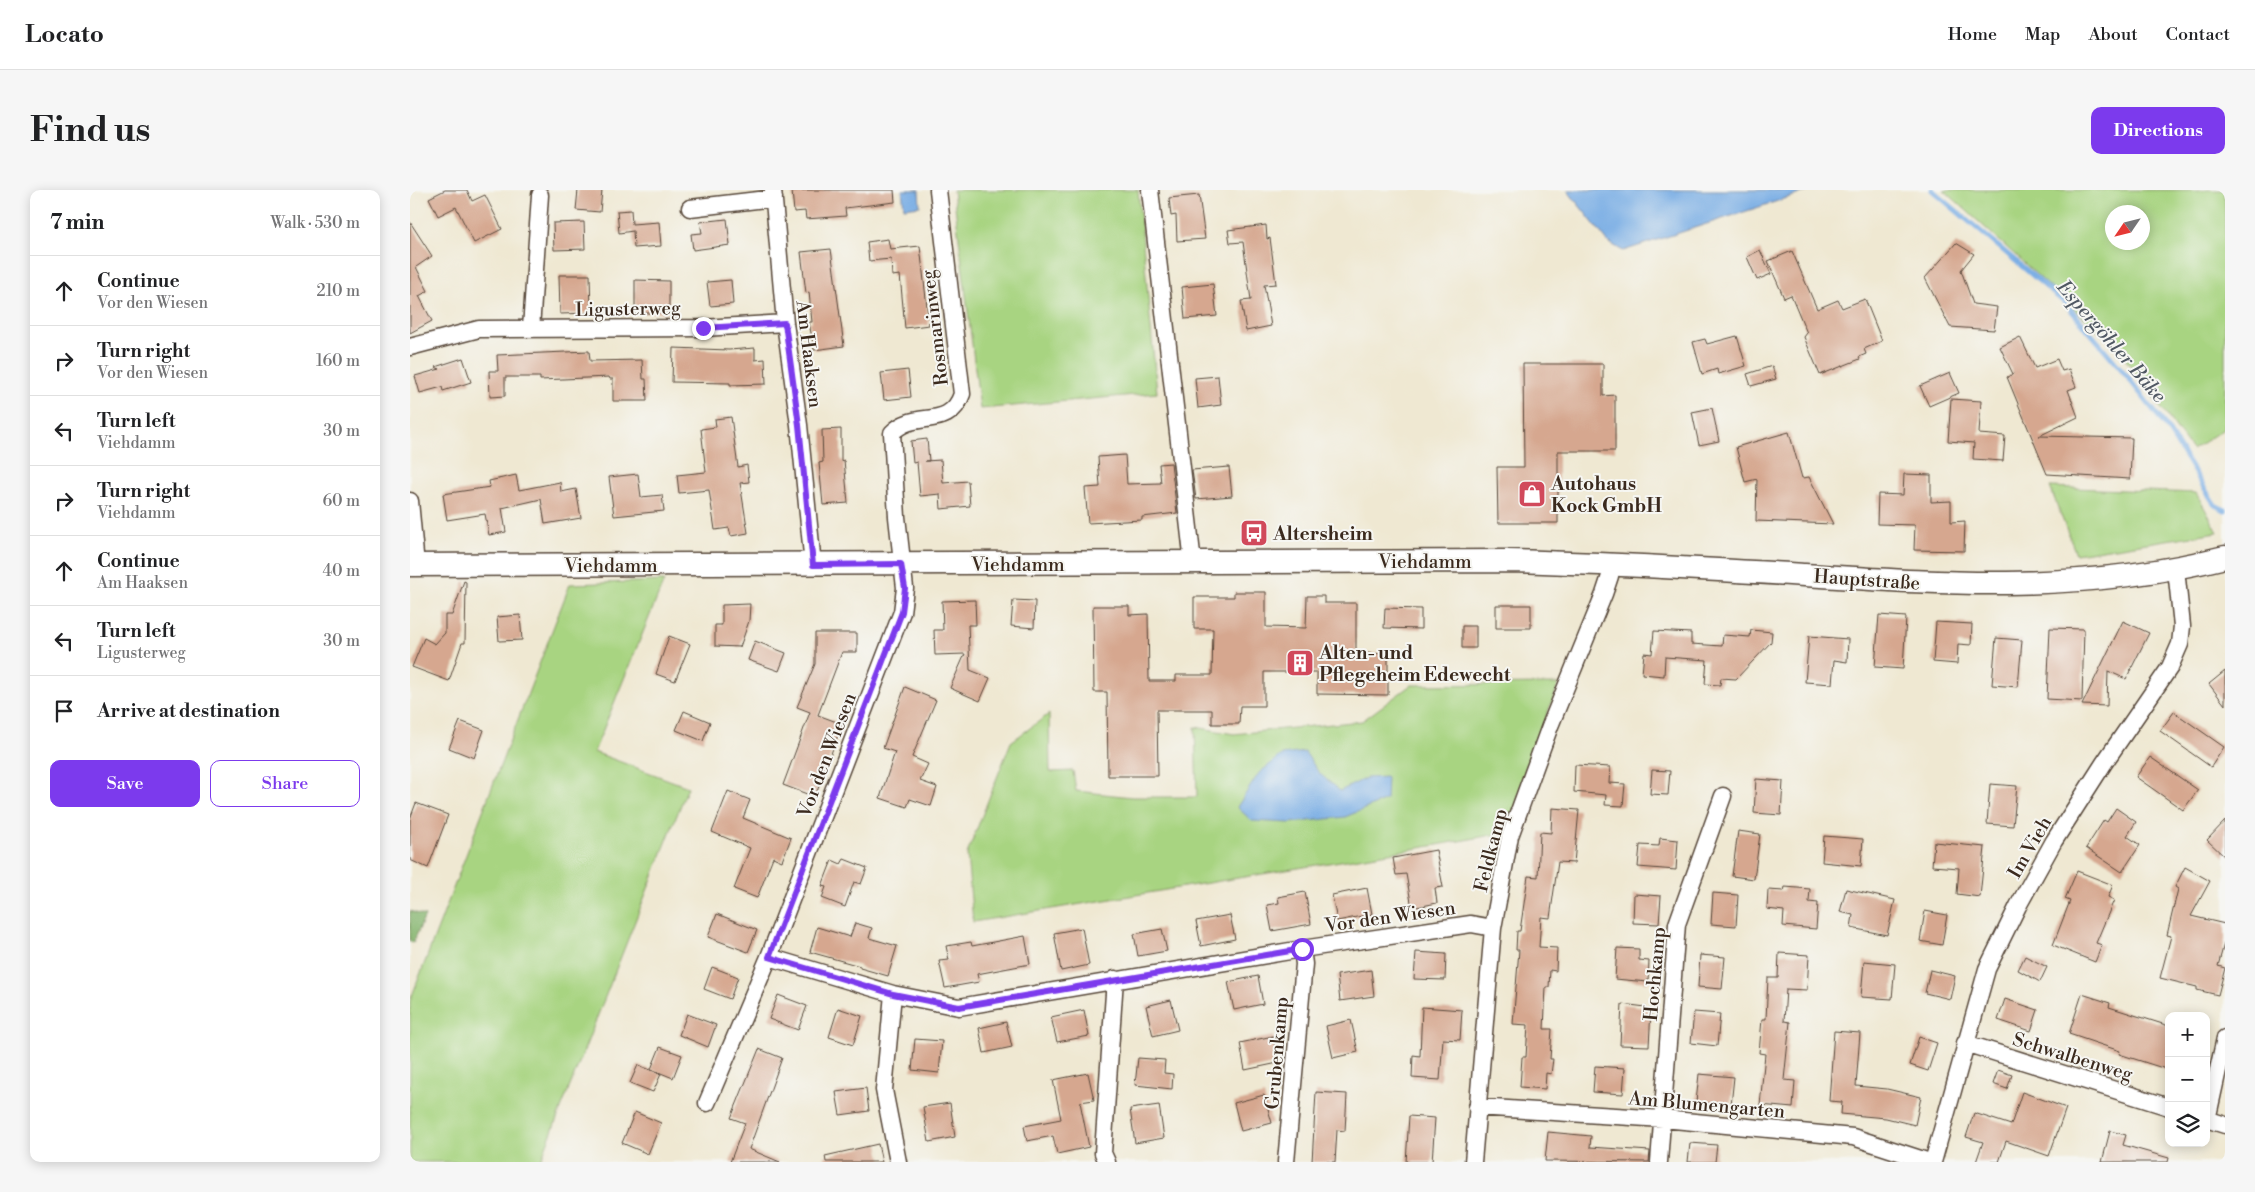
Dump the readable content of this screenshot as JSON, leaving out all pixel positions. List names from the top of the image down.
{
  "streets": {
    "main road": ["Viehdamm", "Hauptstraße"],
    "street": [
      "Ligusterweg",
      "Rosmarinweg",
      "Am Haaksen",
      "Vor den Wiesen",
      "Im Vieh",
      "Feldkamp",
      "Hochkamp",
      "Grubenkamp",
      "Schwalbenweg",
      "Am Blumengarten"
    ]
  },
  "crossings": [
    ["Ligusterweg", "Am Haaksen"],
    ["Rosmarinweg", "Viehdamm"],
    ["Rosmarinweg", "Vor den Wiesen"],
    ["Am Haaksen", "Viehdamm"],
    ["Viehdamm", "Hauptstraße"],
    ["Viehdamm", "Vor den Wiesen"],
    ["Hauptstraße", "Im Vieh"],
    ["Hauptstraße", "Feldkamp"],
    ["Vor den Wiesen", "Feldkamp"],
    ["Vor den Wiesen", "Grubenkamp"],
    ["Im Vieh", "Schwalbenweg"],
    ["Im Vieh", "Am Blumengarten"],
    ["Feldkamp", "Am Blumengarten"],
    ["Hochkamp", "Am Blumengarten"]
  ],
  "water": ["Espergöhler Bäke"],
  "places": {
    "shop": ["Autohaus Kock GmbH"],
    "bus stop": ["Altersheim"],
    "building": ["Alten- und Pflegeheim Edewecht"]
  },
  "north": "bottom left",
  "page": {
    "header": "Locato",
    "nav": [
      "Home",
      "Map",
      "About",
      "Contact"
    ],
    "buttons": [
      "Directions",
      ["Save", "Share"]
    ],
    "title": "Find us",
    "heading": ["7 min", "Walk · 530 m"],
    "list": [
      ["Continue", "Vor den Wiesen", "210 m"],
      ["Turn right", "Vor den Wiesen", "160 m"],
      ["Turn left", "Viehdamm", "30 m"],
      ["Turn right", "Viehdamm", "60 m"],
      ["Continue", "Am Haaksen", "40 m"],
      ["Turn left", "Ligusterweg", "30 m"],
      "Arrive at destination"
    ],
    "map_buttons": ["+", "−"]
  }
}
